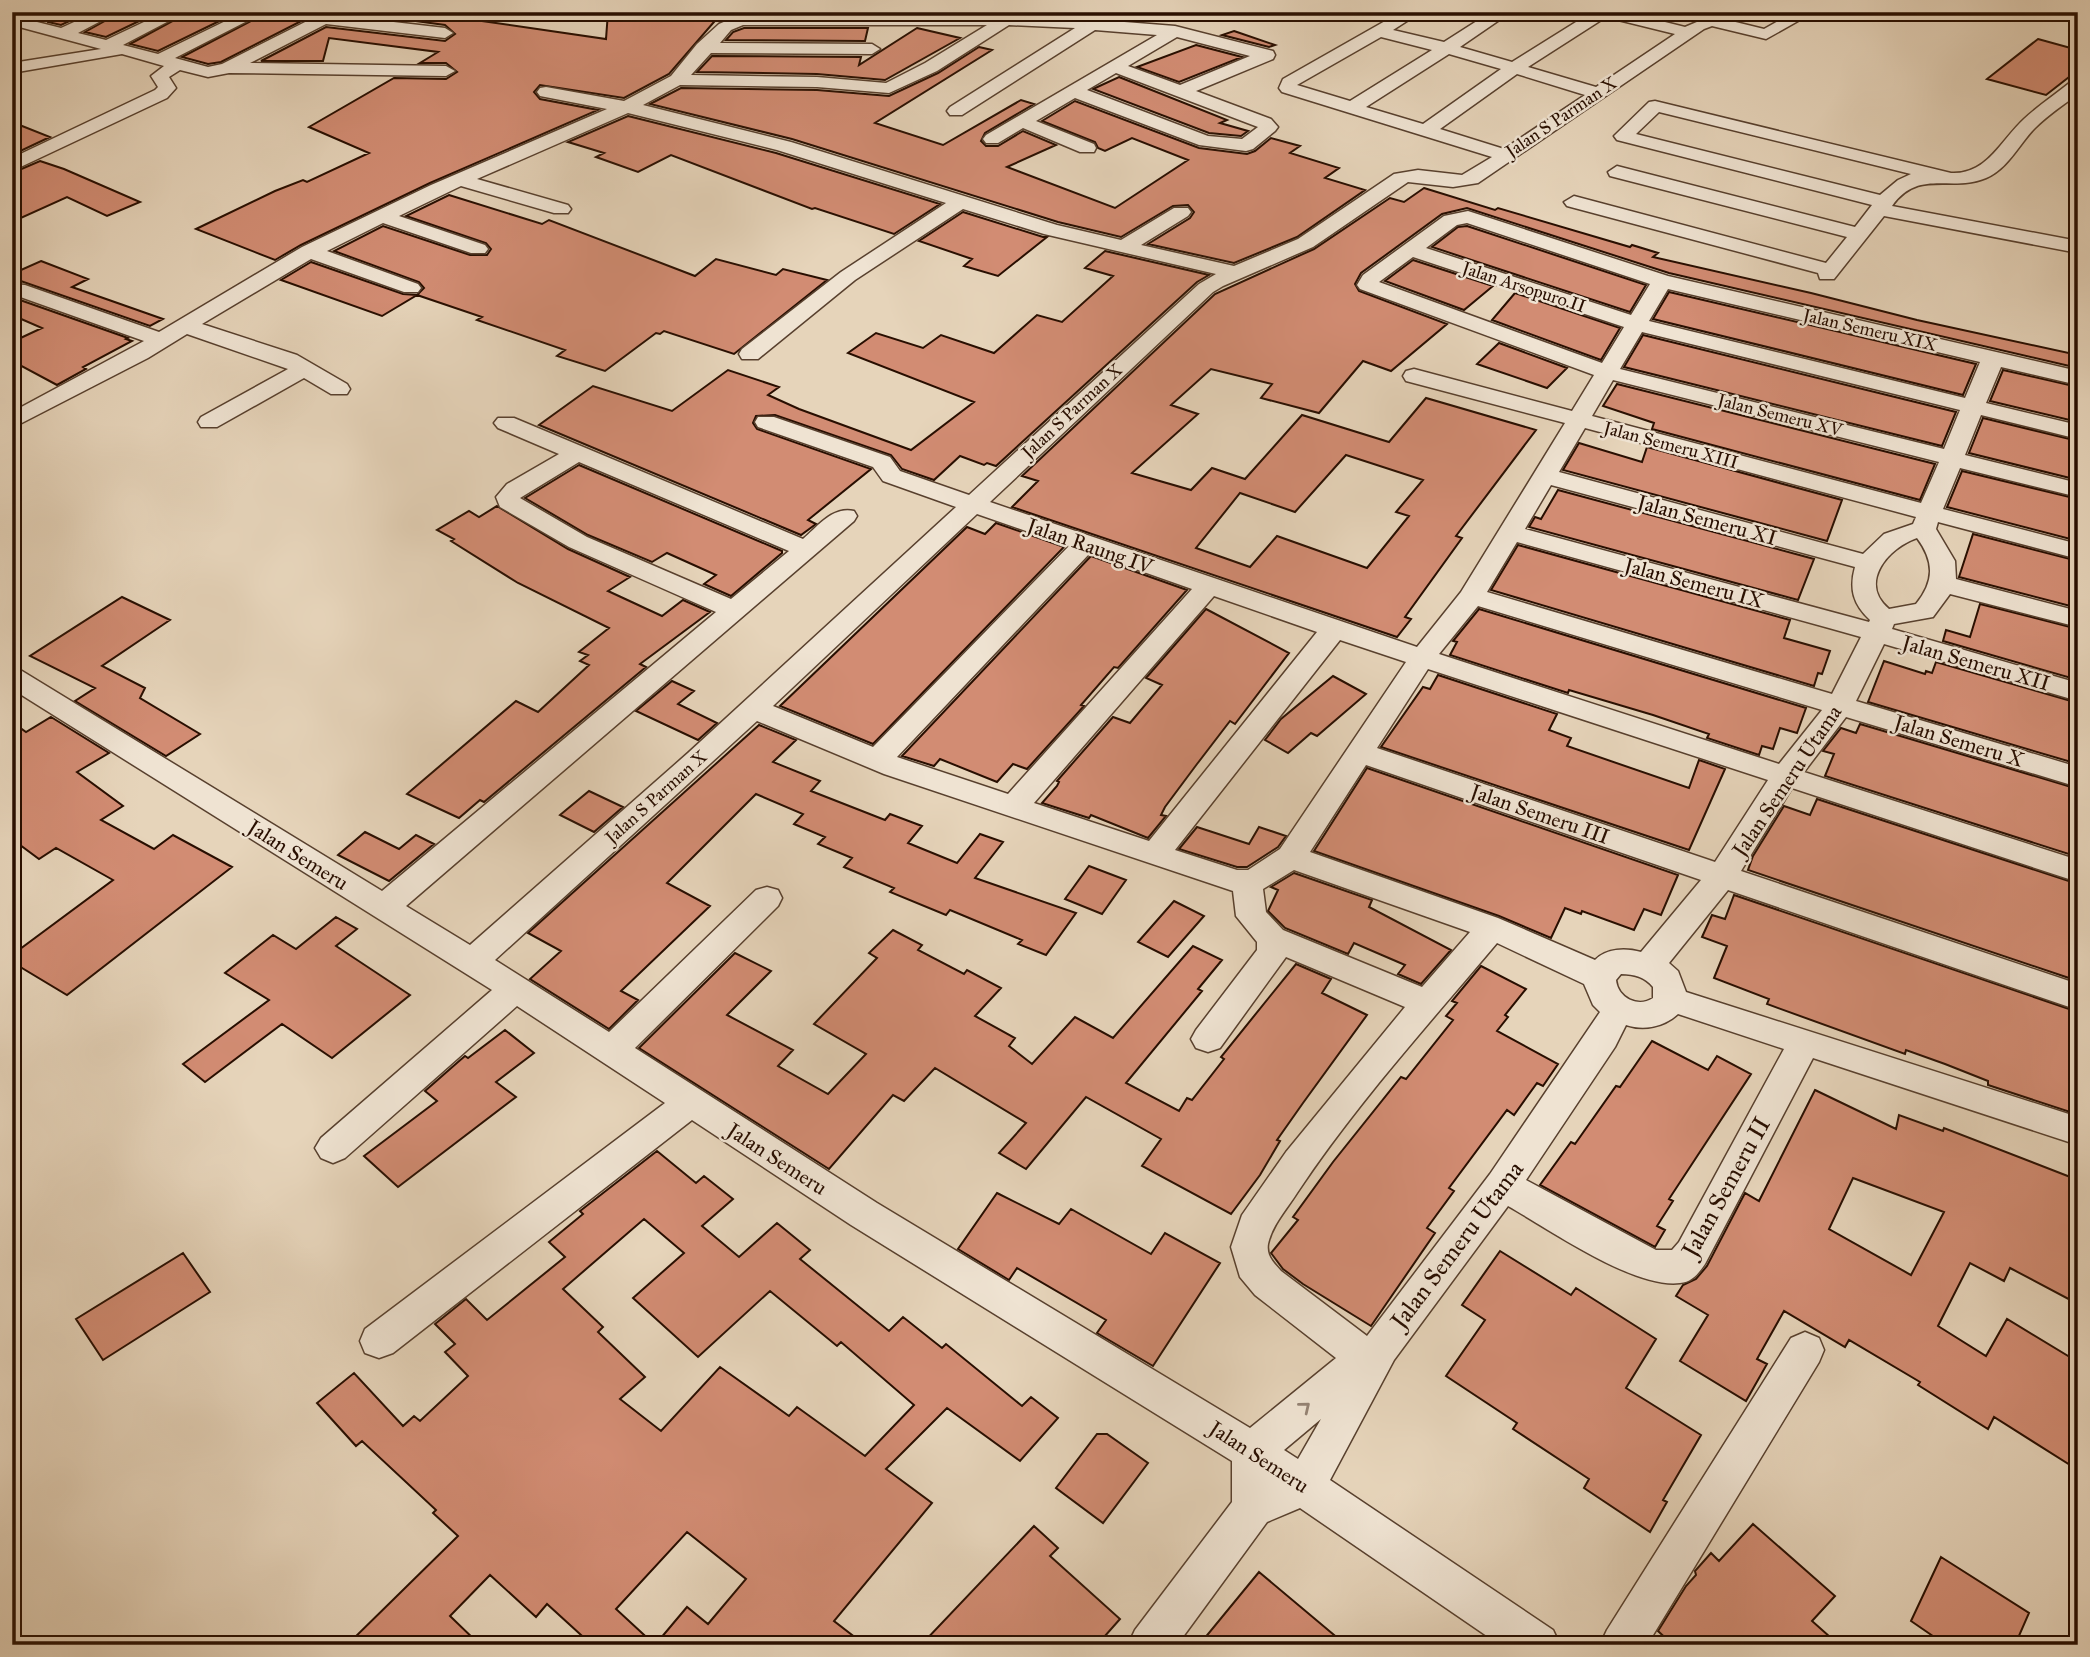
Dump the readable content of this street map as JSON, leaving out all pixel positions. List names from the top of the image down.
{
  "streets": {
    "street": [
      "Jalan S Parman X",
      "Jalan Arsopuro.II",
      "Jalan Semeru XIX",
      "Jalan Semeru XV",
      "Jalan Semeru XIII",
      "Jalan Semeru XI",
      "Jalan Raung IV",
      "Jalan Semeru IX",
      "Jalan Semeru XII",
      "Jalan Semeru X",
      "Jalan Semeru Utama",
      "Jalan Semeru III",
      "Jalan Semeru",
      "Jalan Semeru II"
    ]
  },
  "crossings": [
    ["Jalan S Parman X", "Jalan Raung IV"],
    ["Jalan S Parman X", "Jalan Semeru"],
    ["Jalan Arsopuro.II", "Jalan Semeru XV"],
    ["Jalan Semeru XIII", "Jalan Semeru XI"],
    ["Jalan Semeru XIII", "Jalan Semeru IX"],
    ["Jalan Semeru XIII", "Jalan Semeru XII"],
    ["Jalan Semeru XIII", "Jalan Semeru Utama"],
    ["Jalan Semeru XI", "Jalan Semeru IX"],
    ["Jalan Semeru XI", "Jalan Semeru XII"],
    ["Jalan Semeru XI", "Jalan Semeru Utama"],
    ["Jalan Raung IV", "Jalan Semeru Utama"],
    ["Jalan Semeru IX", "Jalan Semeru XII"],
    ["Jalan Semeru IX", "Jalan Semeru Utama"],
    ["Jalan Semeru XII", "Jalan Semeru Utama"],
    ["Jalan Semeru X", "Jalan Semeru Utama"],
    ["Jalan Semeru Utama", "Jalan Semeru III"],
    ["Jalan Semeru Utama", "Jalan Semeru"],
    ["Jalan Semeru Utama", "Jalan Semeru II"]
  ]
}
